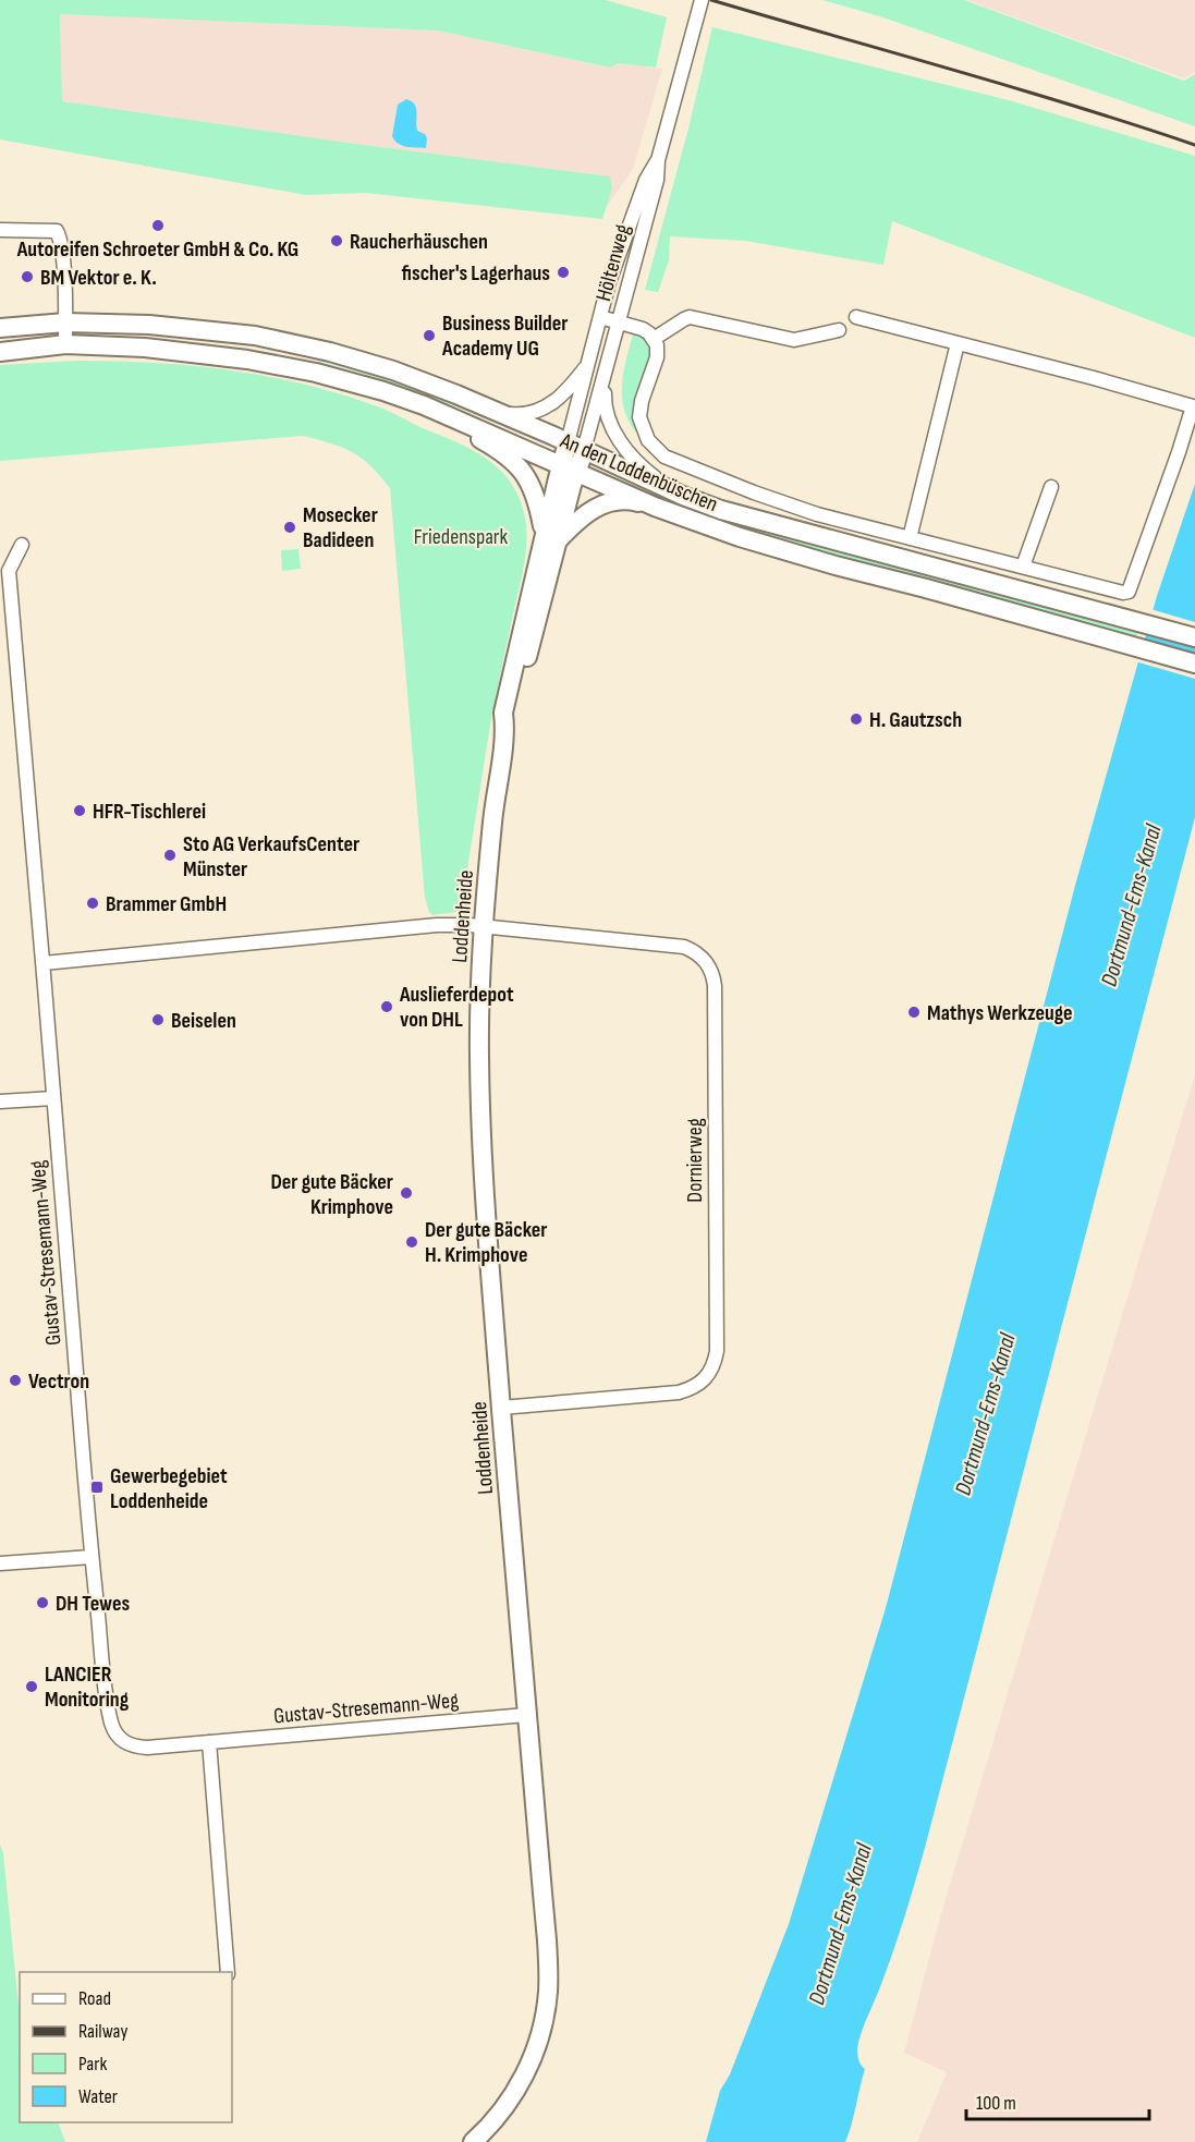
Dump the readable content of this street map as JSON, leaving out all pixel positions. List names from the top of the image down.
{
  "streets": {
    "main road": ["An den Loddenbüschen", "Loddenheide"],
    "street": ["Höltenweg", "Dornierweg", "Gustav-Stresemann-Weg"]
  },
  "crossings": [
    ["Höltenweg", "An den Loddenbüschen"],
    ["Höltenweg", "Loddenheide"],
    ["An den Loddenbüschen", "Loddenheide"],
    ["Loddenheide", "Dornierweg"],
    ["Loddenheide", "Gustav-Stresemann-Weg"]
  ],
  "water": ["Dortmund-Ems-Kanal"],
  "parks": ["Friedenspark"],
  "places": {
    "other": [
      "Autoreifen Schroeter GmbH & Co. KG",
      "Raucherhäuschen",
      "fischer's Lagerhaus",
      "BM Vektor e. K.",
      "Business Builder Academy UG",
      "Mosecker Badideen",
      "H. Gautzsch",
      "HFR-Tischlerei",
      "Sto AG VerkaufsCenter Münster",
      "Brammer GmbH",
      "Auslieferdepot von DHL",
      "Mathys Werkzeuge",
      "Beiselen",
      "Der gute Bäcker Krimphove",
      "Der gute Bäcker H. Krimphove",
      "Vectron",
      "DH Tewes",
      "LANCIER Monitoring"
    ],
    "transit": ["Gewerbegebiet Loddenheide"]
  },
  "legend": [
    "Road",
    "Railway",
    "Park",
    "Water"
  ],
  "scale_bar": "100 m"
}
